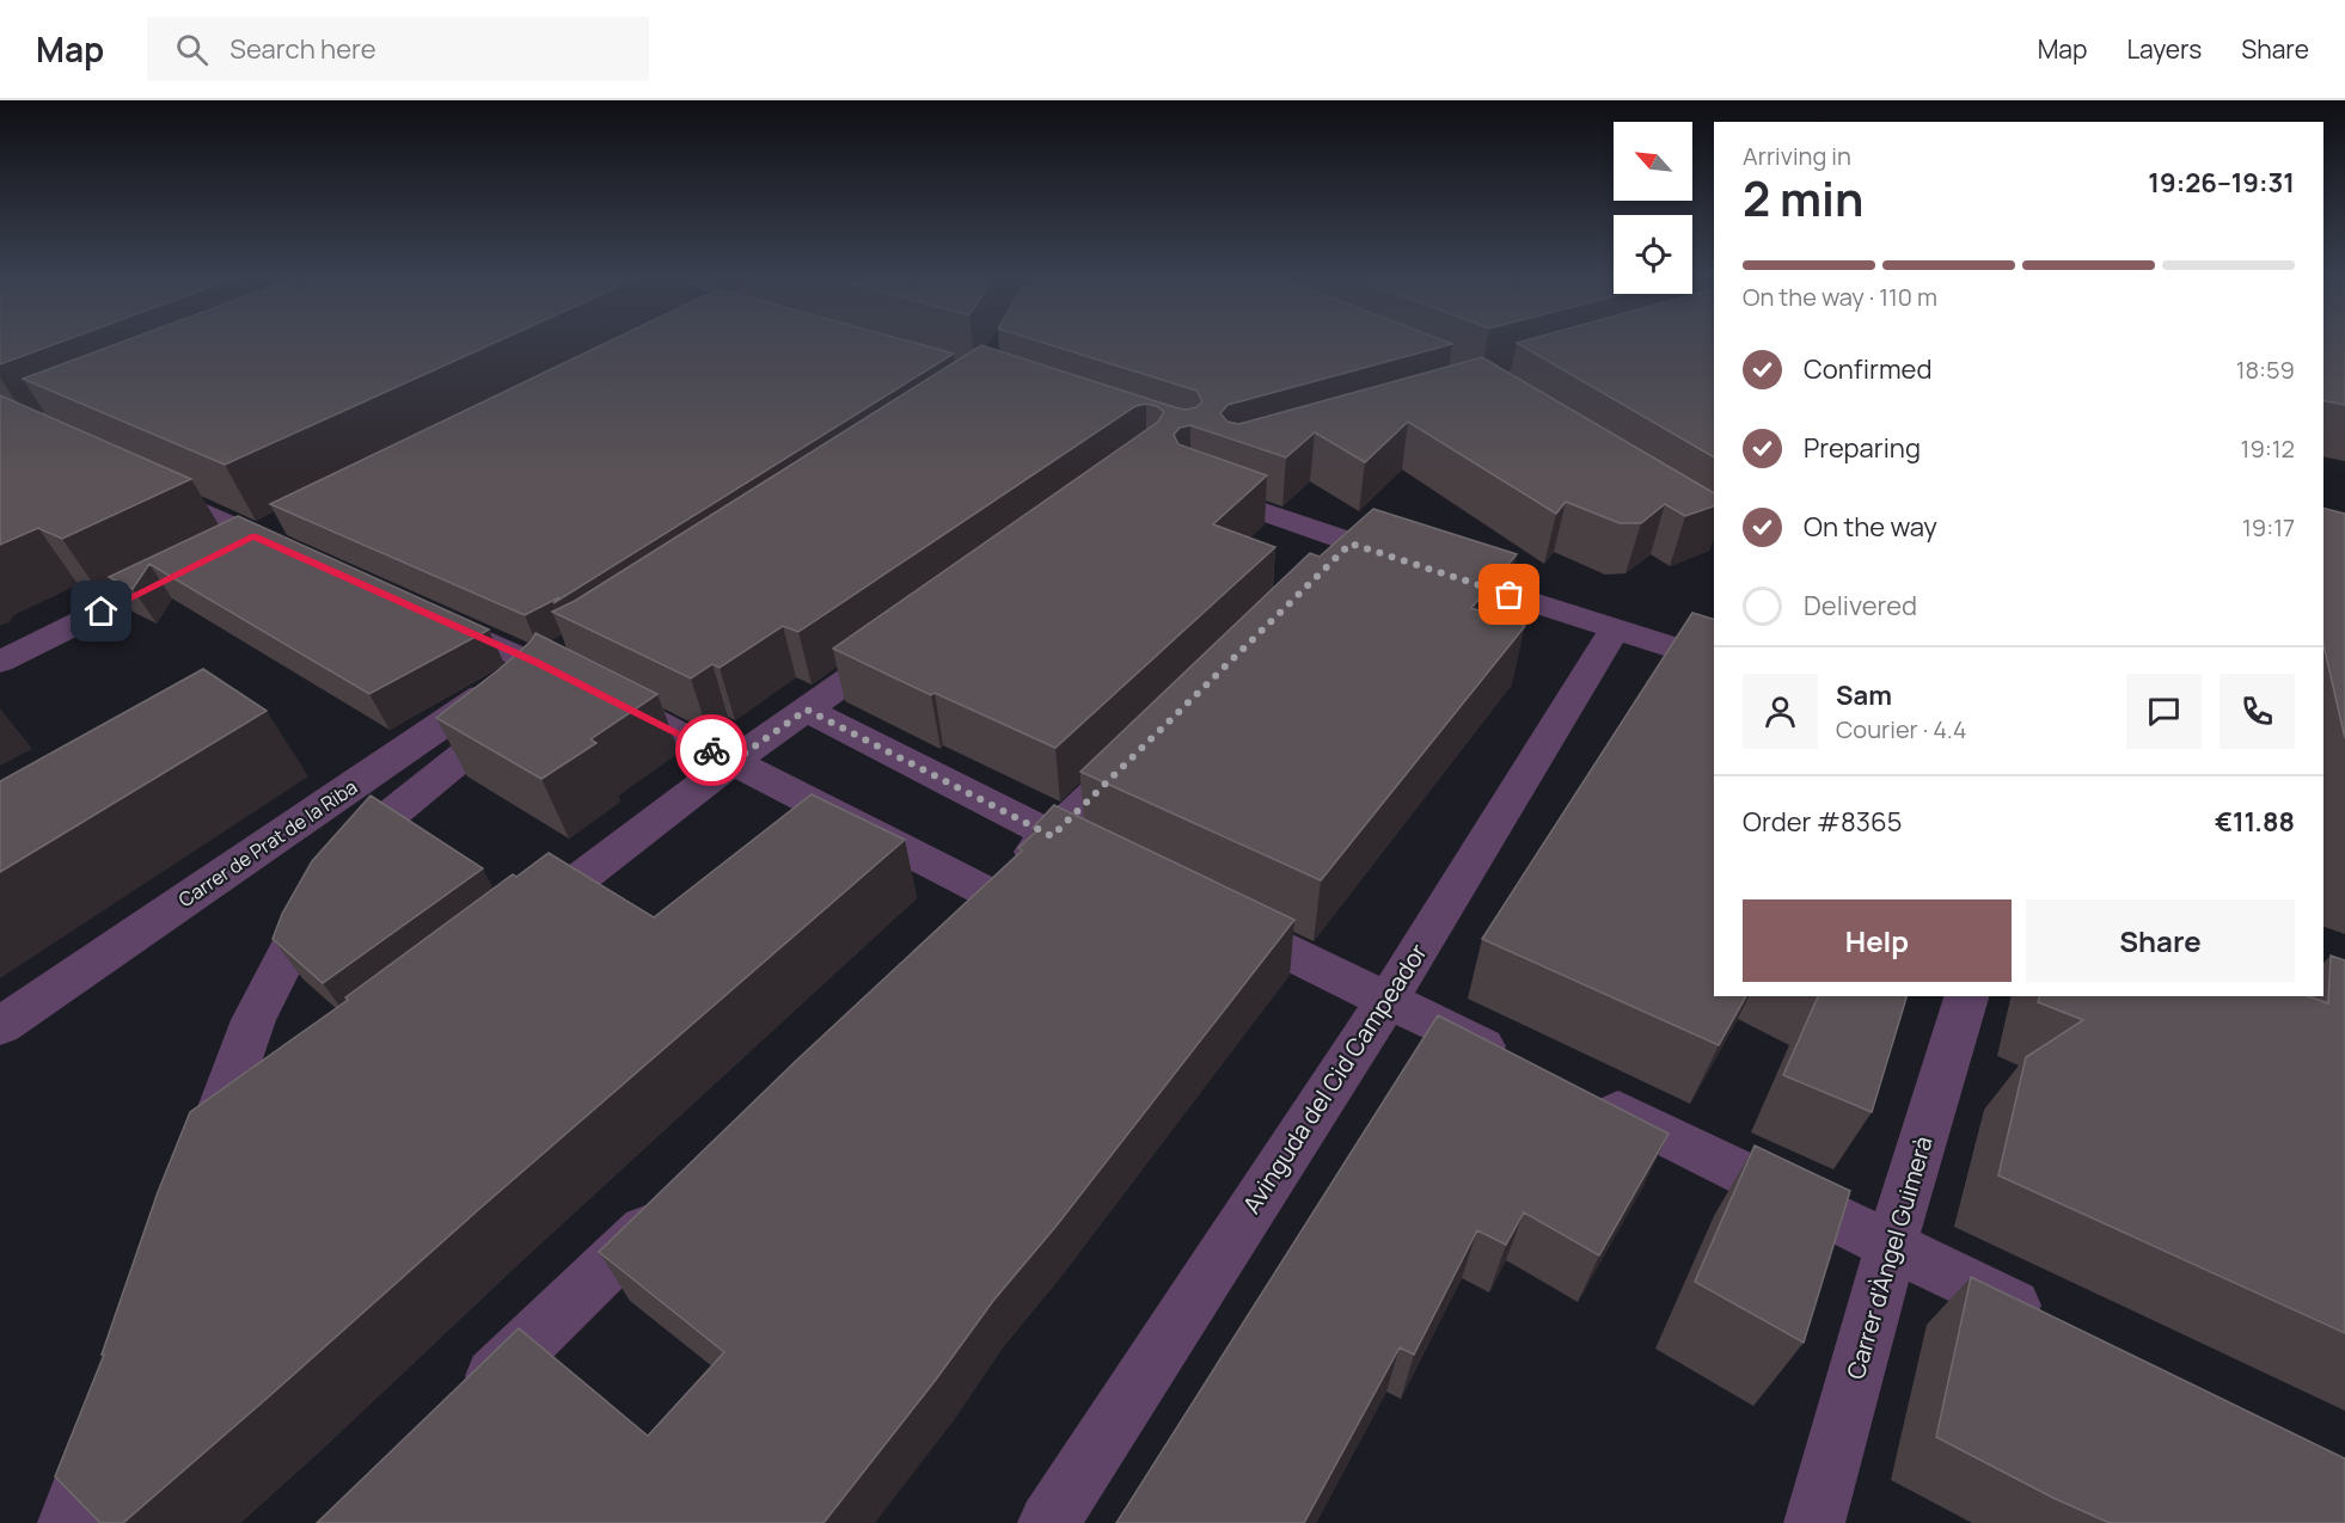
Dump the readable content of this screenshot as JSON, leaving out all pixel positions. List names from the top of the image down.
{
  "streets": {
    "street": ["Carrer de Prat de la Riba", "Avinguda del Cid Campeador", "Carrer d'Àngel Guimerà"]
  },
  "north": "top left",
  "page": {
    "header": "Map",
    "search": "Search here",
    "nav": ["Map", "Layers", "Share"],
    "heading": ["2 min", "Arriving in", "19:26–19:31"],
    "panel": [
      "Sam",
      "Courier · 4.4",
      "Order #8365",
      "€11.88"
    ],
    "bar": "On the way · 110 m",
    "list": [
      ["Confirmed", "18:59"],
      ["Preparing", "19:12"],
      ["On the way", "19:17"],
      "Delivered"
    ],
    "buttons": ["Help", "Share"]
  }
}
